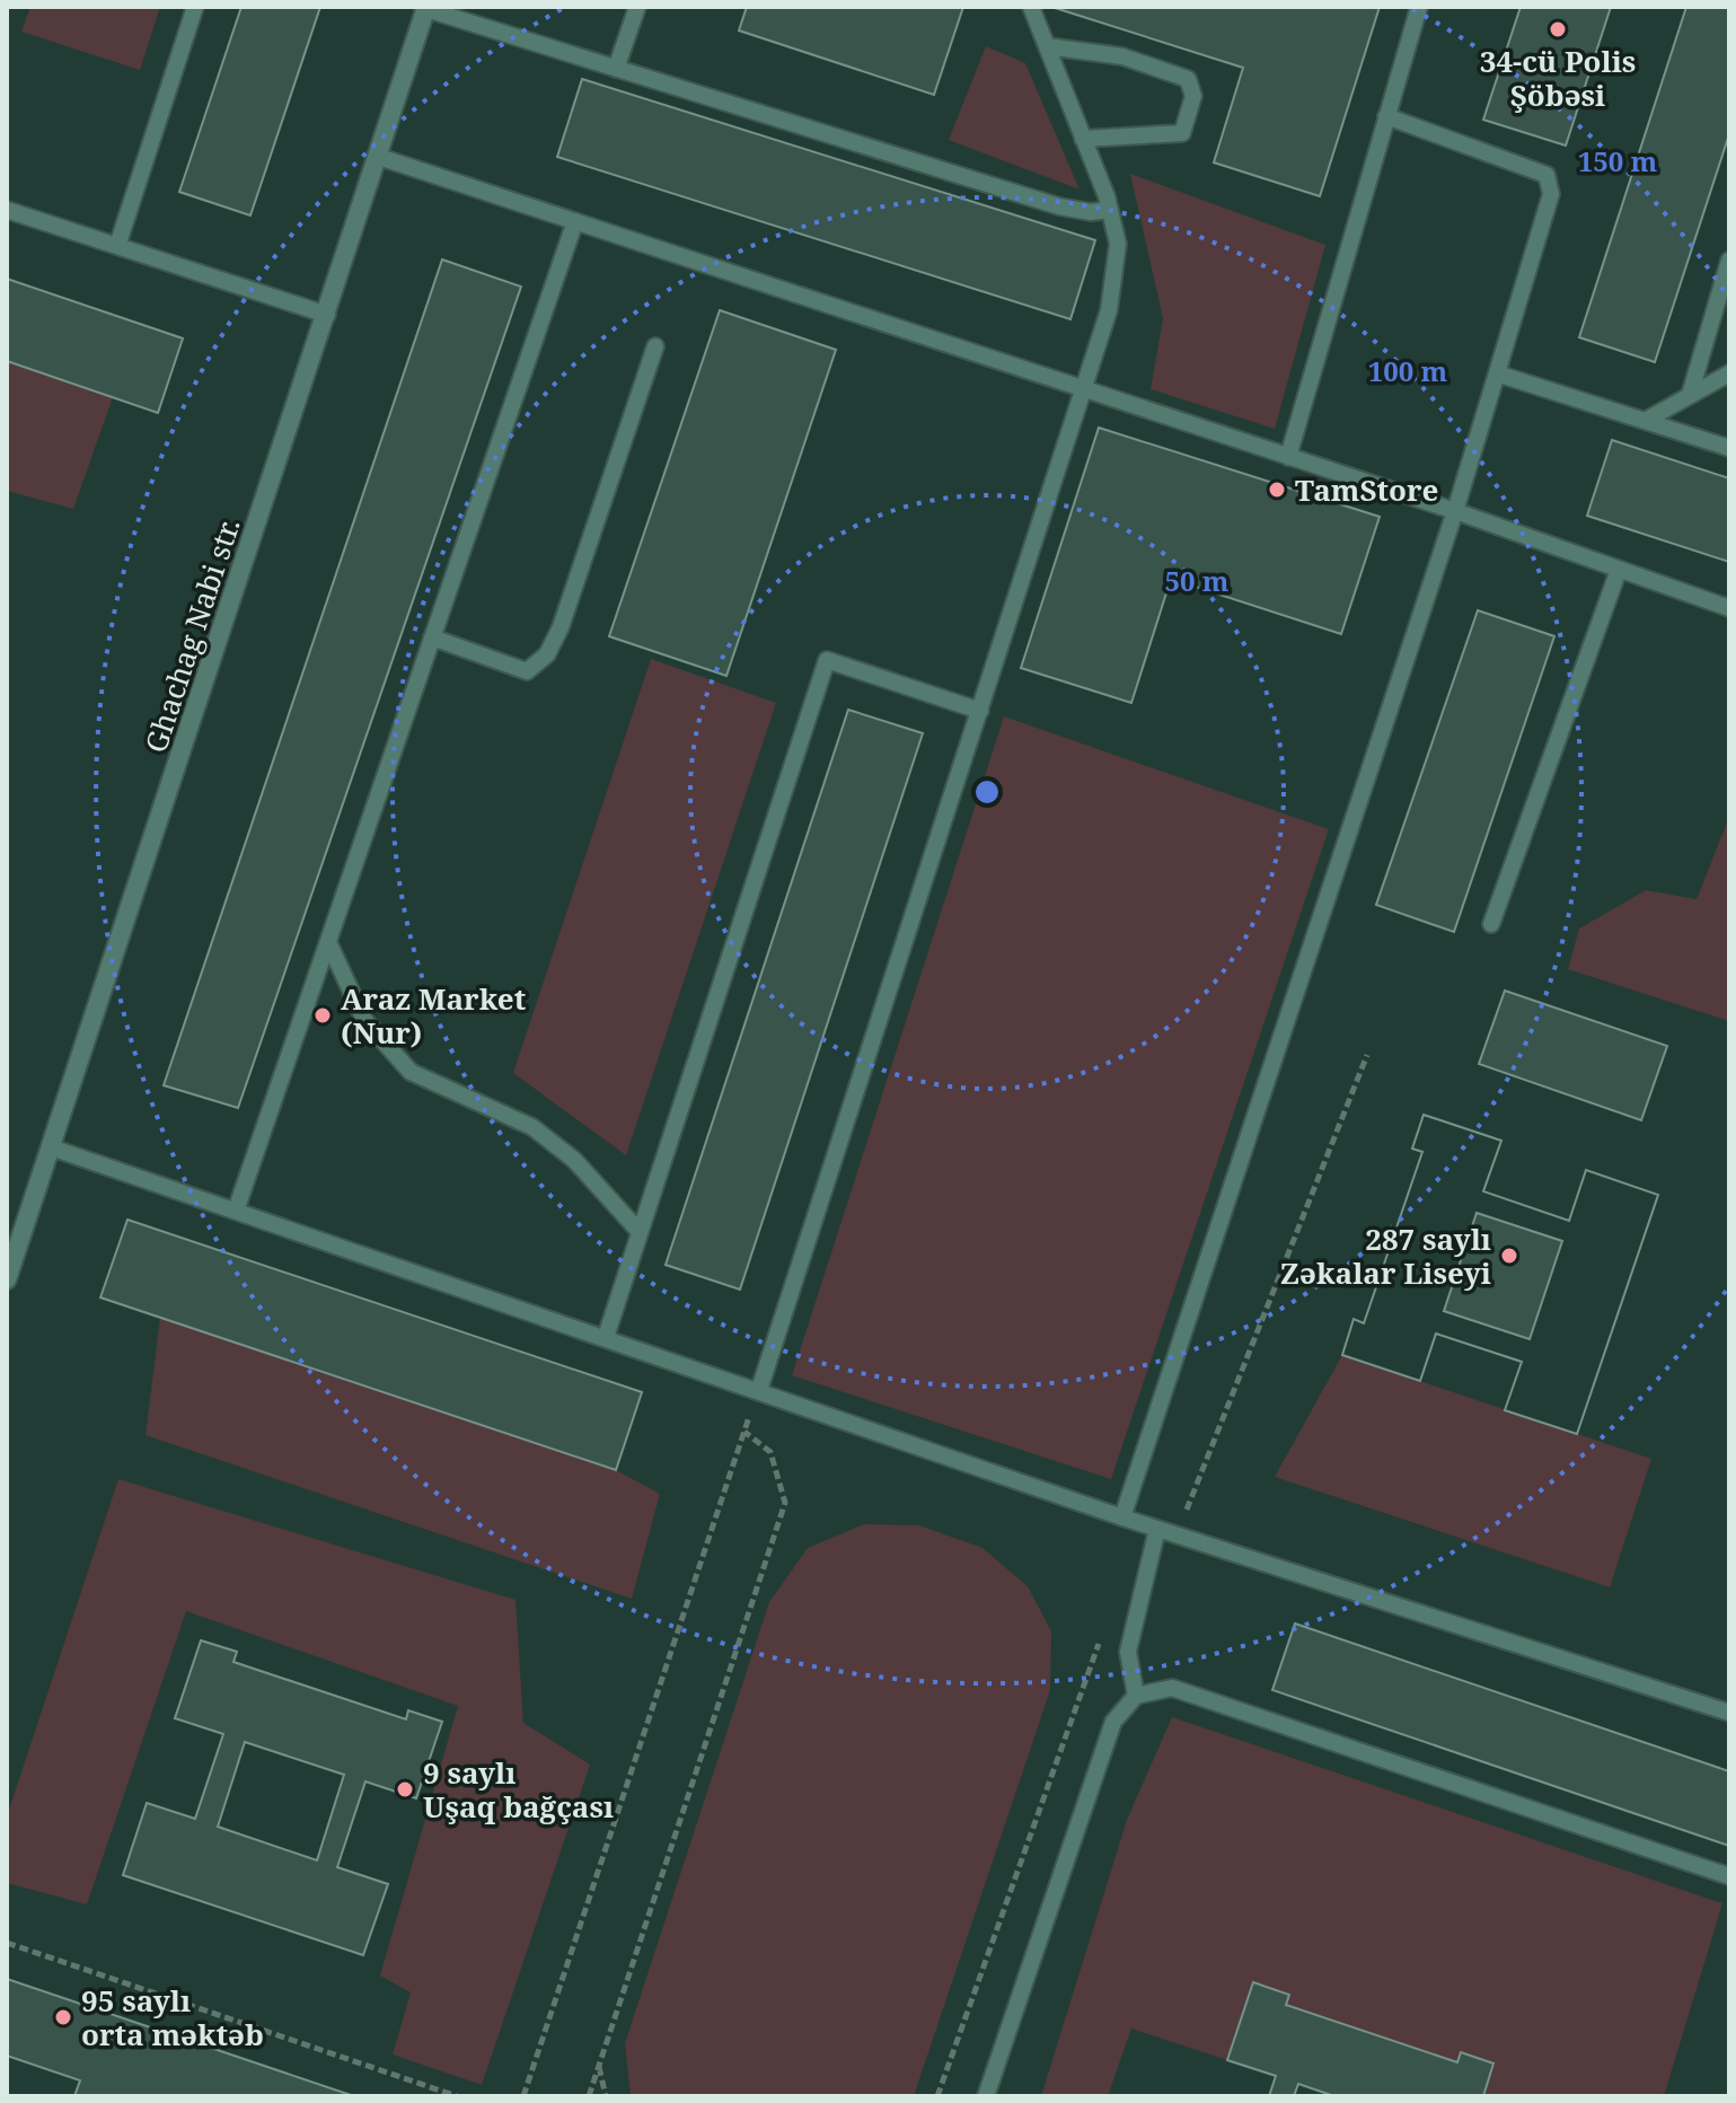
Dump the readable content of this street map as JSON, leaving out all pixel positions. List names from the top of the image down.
{
  "streets": {
    "street": ["Ghachag Nabi str."]
  },
  "places": [
    "34-cü Polis Şöbəsi",
    "TamStore",
    "Araz Market (Nur)",
    "287 saylı Zəkalar Liseyi",
    "9 saylı Uşaq bağçası",
    "95 saylı orta məktəb"
  ],
  "rings": ["150 m", "100 m", "50 m"]
}
